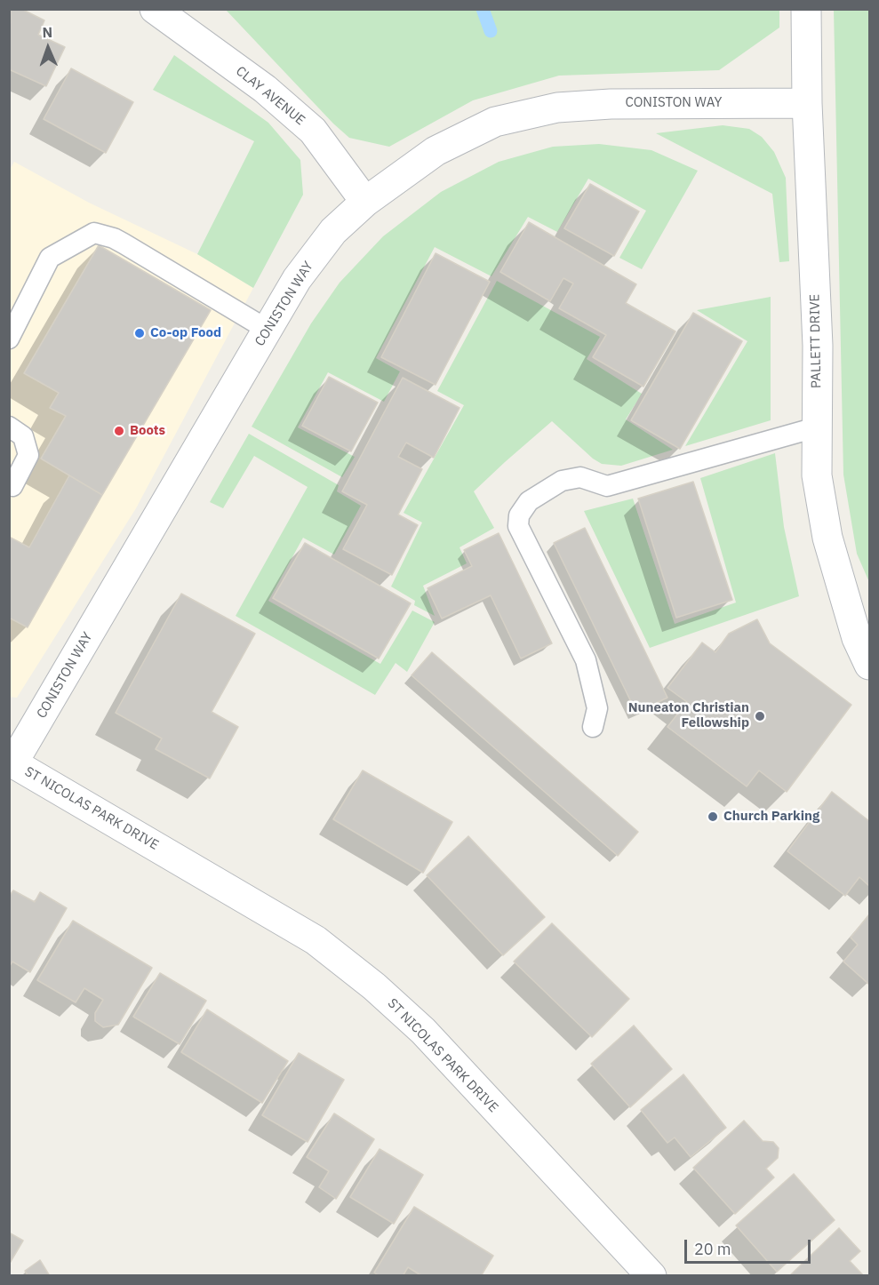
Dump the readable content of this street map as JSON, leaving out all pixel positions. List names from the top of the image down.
{
  "streets": {
    "street": [
      "CLAY AVENUE",
      "CONISTON WAY",
      "PALLETT DRIVE",
      "ST NICOLAS PARK DRIVE"
    ]
  },
  "crossings": [
    ["CLAY AVENUE", "CONISTON WAY"],
    ["CONISTON WAY", "PALLETT DRIVE"],
    ["CONISTON WAY", "ST NICOLAS PARK DRIVE"]
  ],
  "places": [
    "Co-op Food",
    "Boots",
    "Nuneaton Christian Fellowship",
    "Church Parking"
  ],
  "scale_bar": "20 m",
  "north": "top"
}
